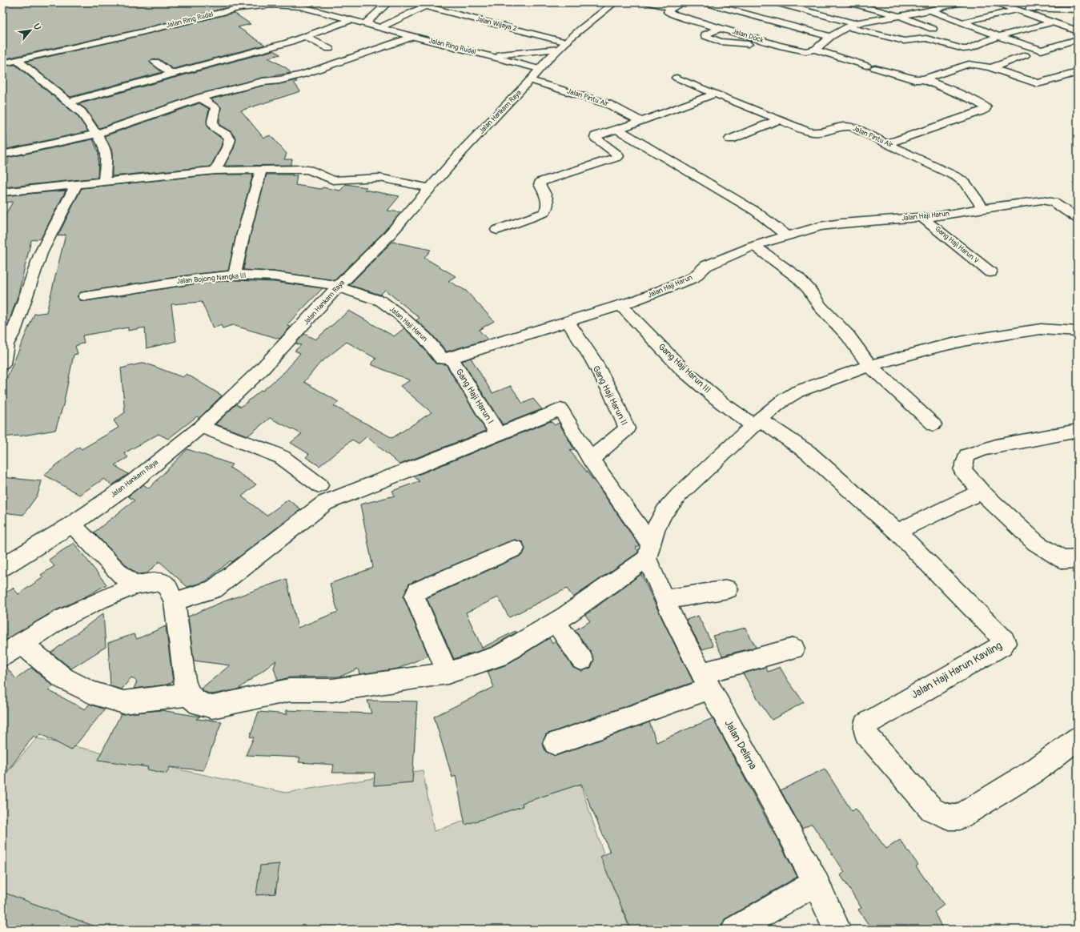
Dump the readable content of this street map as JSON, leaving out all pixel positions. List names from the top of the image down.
{
  "streets": {
    "street": [
      "Jalan Ring Rudal",
      "Jalan Wijaya 2",
      "Jalan Dock",
      "Jalan Pintu Air",
      "Jalan Hankam Raya",
      "Jalan Haji Harun",
      "Gang Haji Harun V",
      "Jalan Bojong Nangka III",
      "Gang Haji Harun III",
      "Gang Haji Harun II",
      "Gang Haji Harun I",
      "Jalan Haji Harun Kavling",
      "Jalan Delima"
    ]
  },
  "crossings": [
    ["Jalan Ring Rudal", "Jalan Wijaya 2"],
    ["Jalan Ring Rudal", "Jalan Hankam Raya"],
    ["Jalan Wijaya 2", "Jalan Hankam Raya"],
    ["Jalan Pintu Air", "Jalan Hankam Raya"],
    ["Jalan Pintu Air", "Jalan Haji Harun"],
    ["Jalan Hankam Raya", "Jalan Haji Harun"],
    ["Jalan Hankam Raya", "Jalan Bojong Nangka III"],
    ["Jalan Haji Harun", "Gang Haji Harun V"],
    ["Jalan Haji Harun", "Jalan Bojong Nangka III"],
    ["Jalan Haji Harun", "Gang Haji Harun III"],
    ["Jalan Haji Harun", "Gang Haji Harun II"],
    ["Jalan Haji Harun", "Gang Haji Harun I"],
    ["Gang Haji Harun III", "Jalan Haji Harun Kavling"],
    ["Gang Haji Harun II", "Jalan Delima"],
    ["Gang Haji Harun I", "Jalan Delima"]
  ],
  "north": "top right"
}
